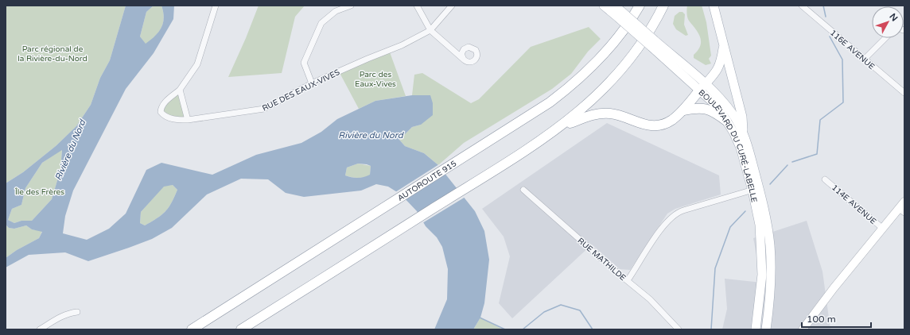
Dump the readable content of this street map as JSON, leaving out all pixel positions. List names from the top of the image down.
{
  "streets": {
    "highway": ["AUTOROUTE 915"],
    "main road": ["BOULEVARD DU CURÉ-LABELLE"],
    "street": [
      "116E AVENUE",
      "RUE DES EAUX-VIVES",
      "114E AVENUE",
      "RUE MATHILDE"
    ]
  },
  "water": ["Rivière du Nord"],
  "parks": ["Parc régional de la Rivière-du-Nord", "Parc des Eaux-Vives", "Île des Frères"],
  "scale_bar": "100 m",
  "north": "top right"
}
